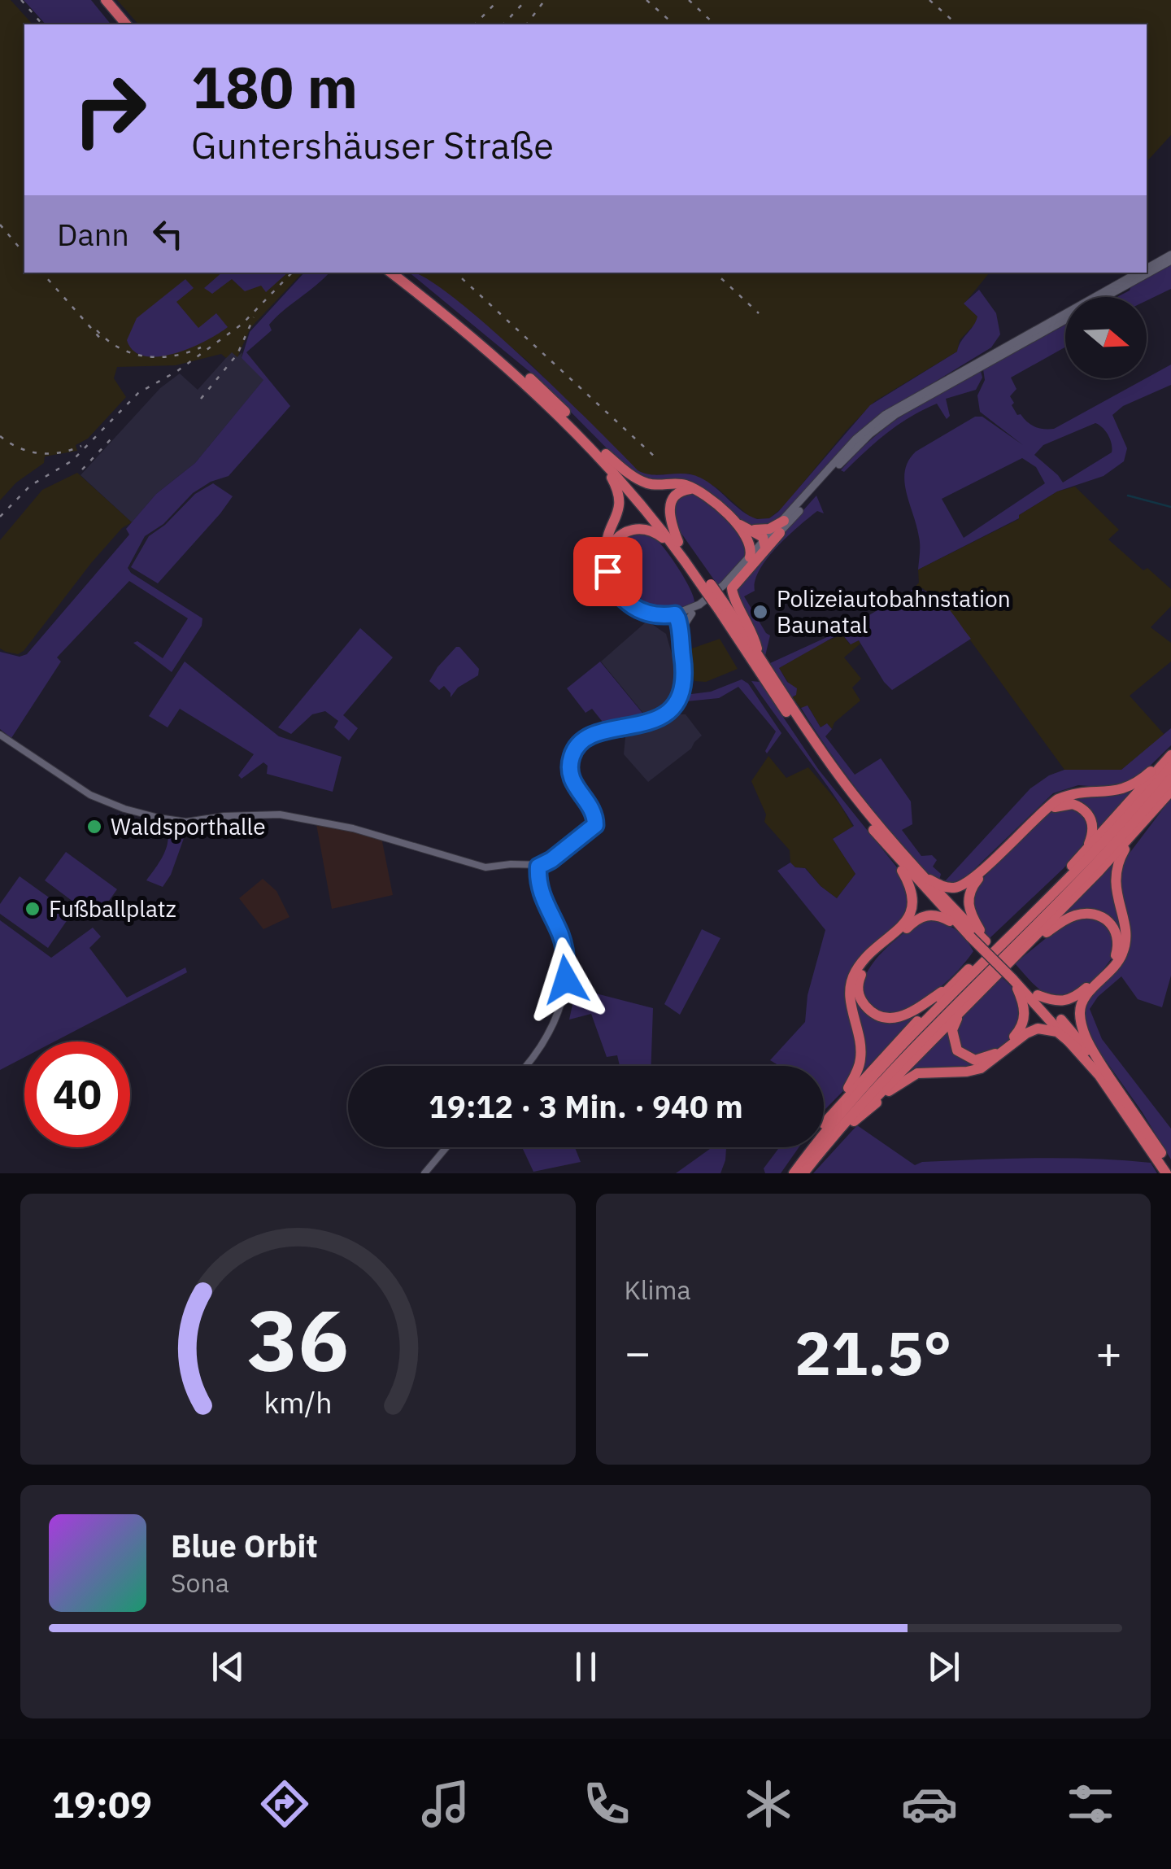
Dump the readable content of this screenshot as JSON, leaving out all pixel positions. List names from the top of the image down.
{
  "places": ["Polizeiautobahnstation Baunatal", "Waldsporthalle", "Fußballplatz"],
  "north": "right",
  "page": {
    "turn": ["180 m", "Guntershäuser Straße"],
    "then": "Dann",
    "limit": "40",
    "trip": "19:12 · 3 Min. · 940 m",
    "tile": "Klima",
    "heat": ["−", "21.5°", "+"],
    "song": ["Blue Orbit", "Sona"],
    "tabs": "19:09",
    "gauge": ["36", "km/h"]
  }
}
